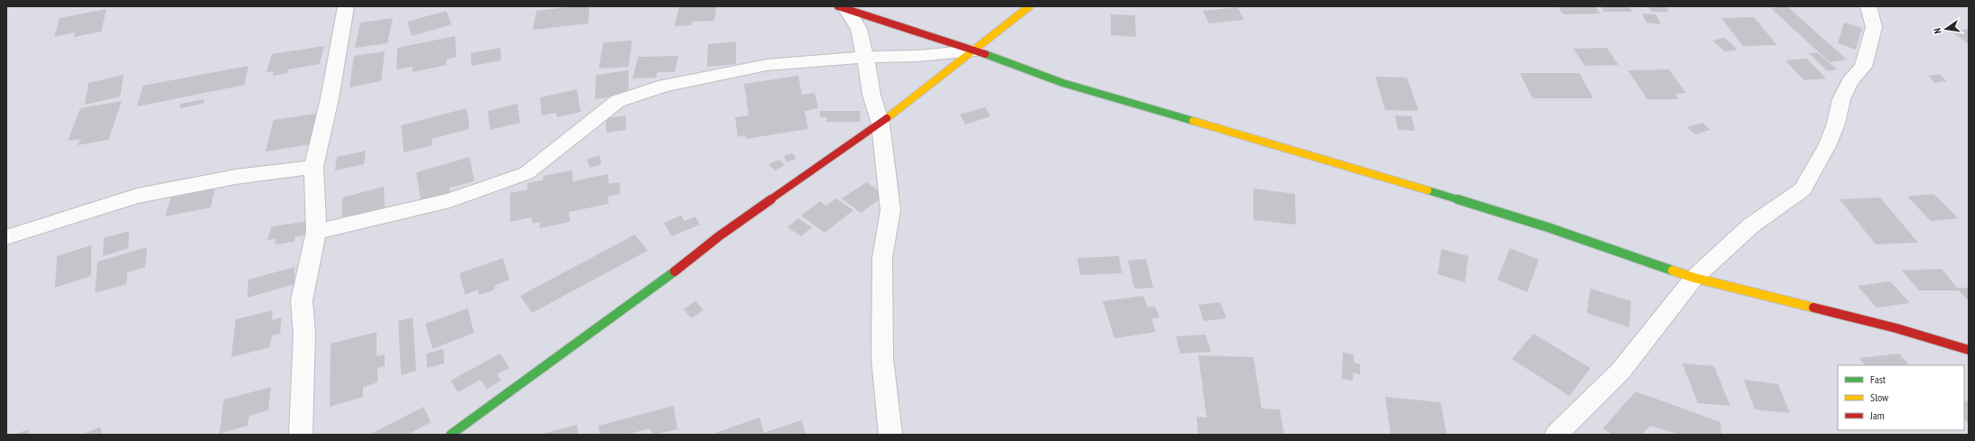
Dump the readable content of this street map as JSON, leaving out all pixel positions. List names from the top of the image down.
{
  "legend": ["Fast", "Slow", "Jam"],
  "north": "left"
}
